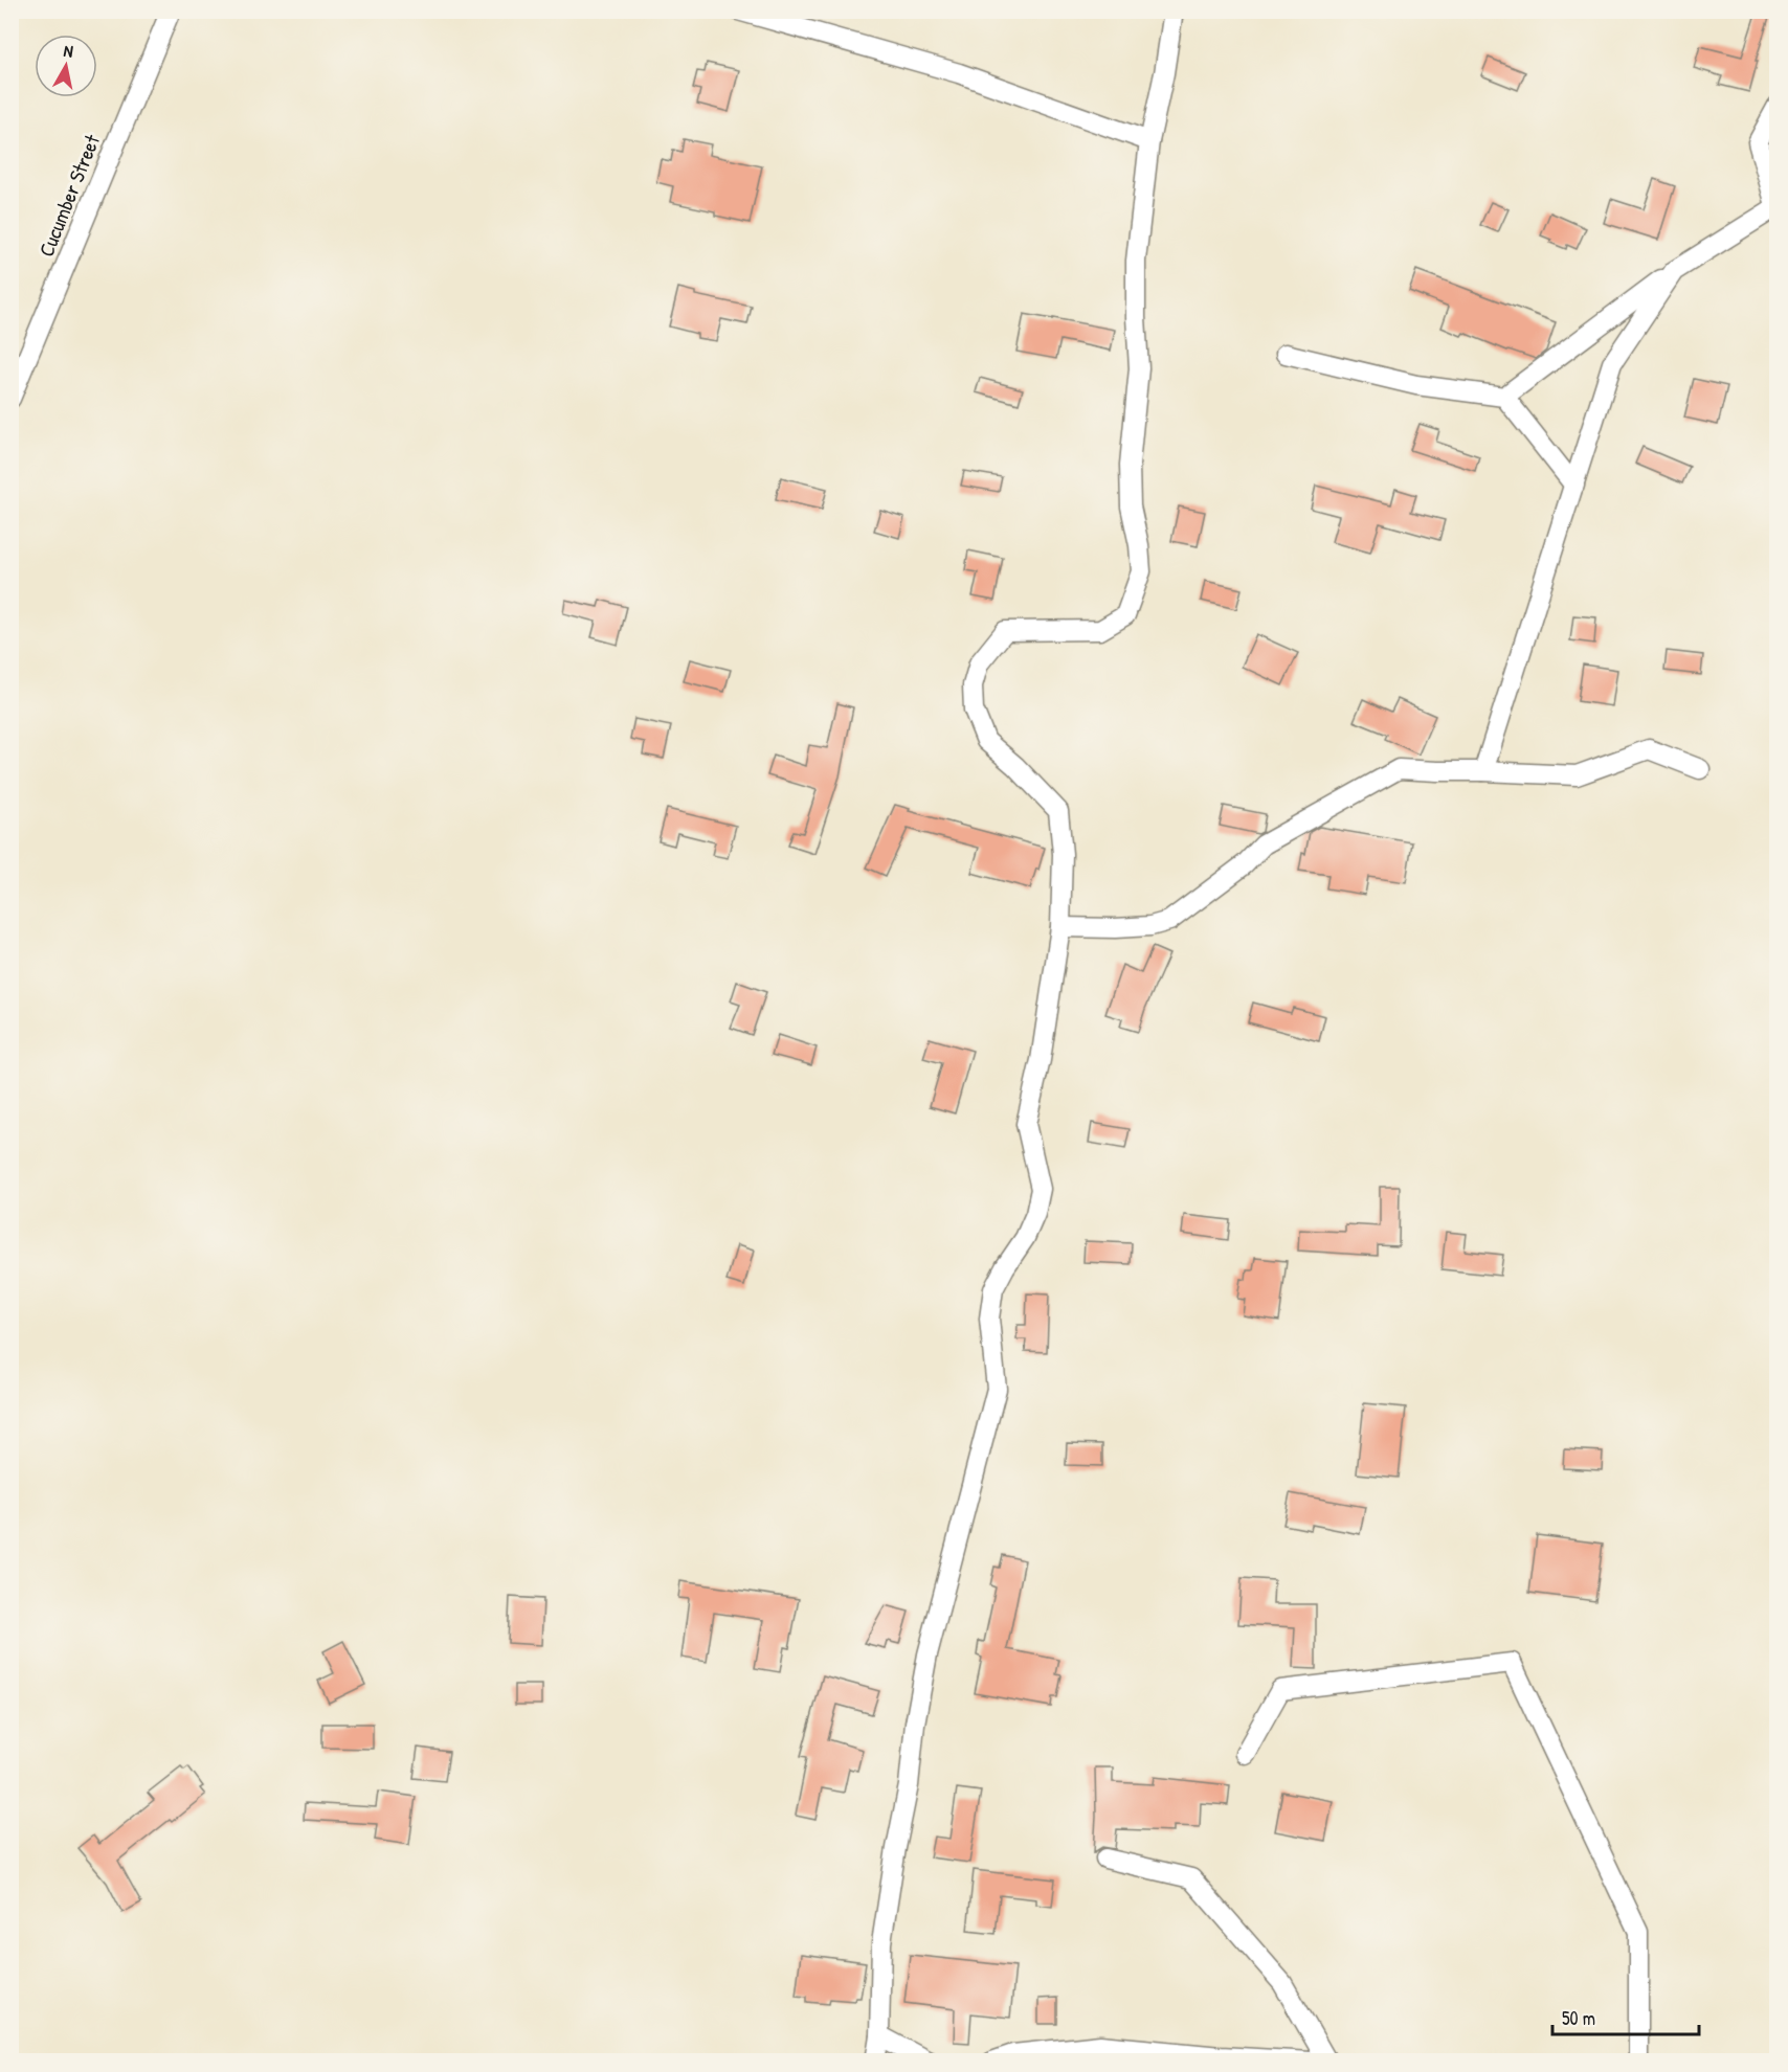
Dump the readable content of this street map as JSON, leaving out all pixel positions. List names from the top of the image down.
{
  "streets": {
    "street": ["Cucumber Street"]
  },
  "scale_bar": "50 m",
  "north": "top"
}
